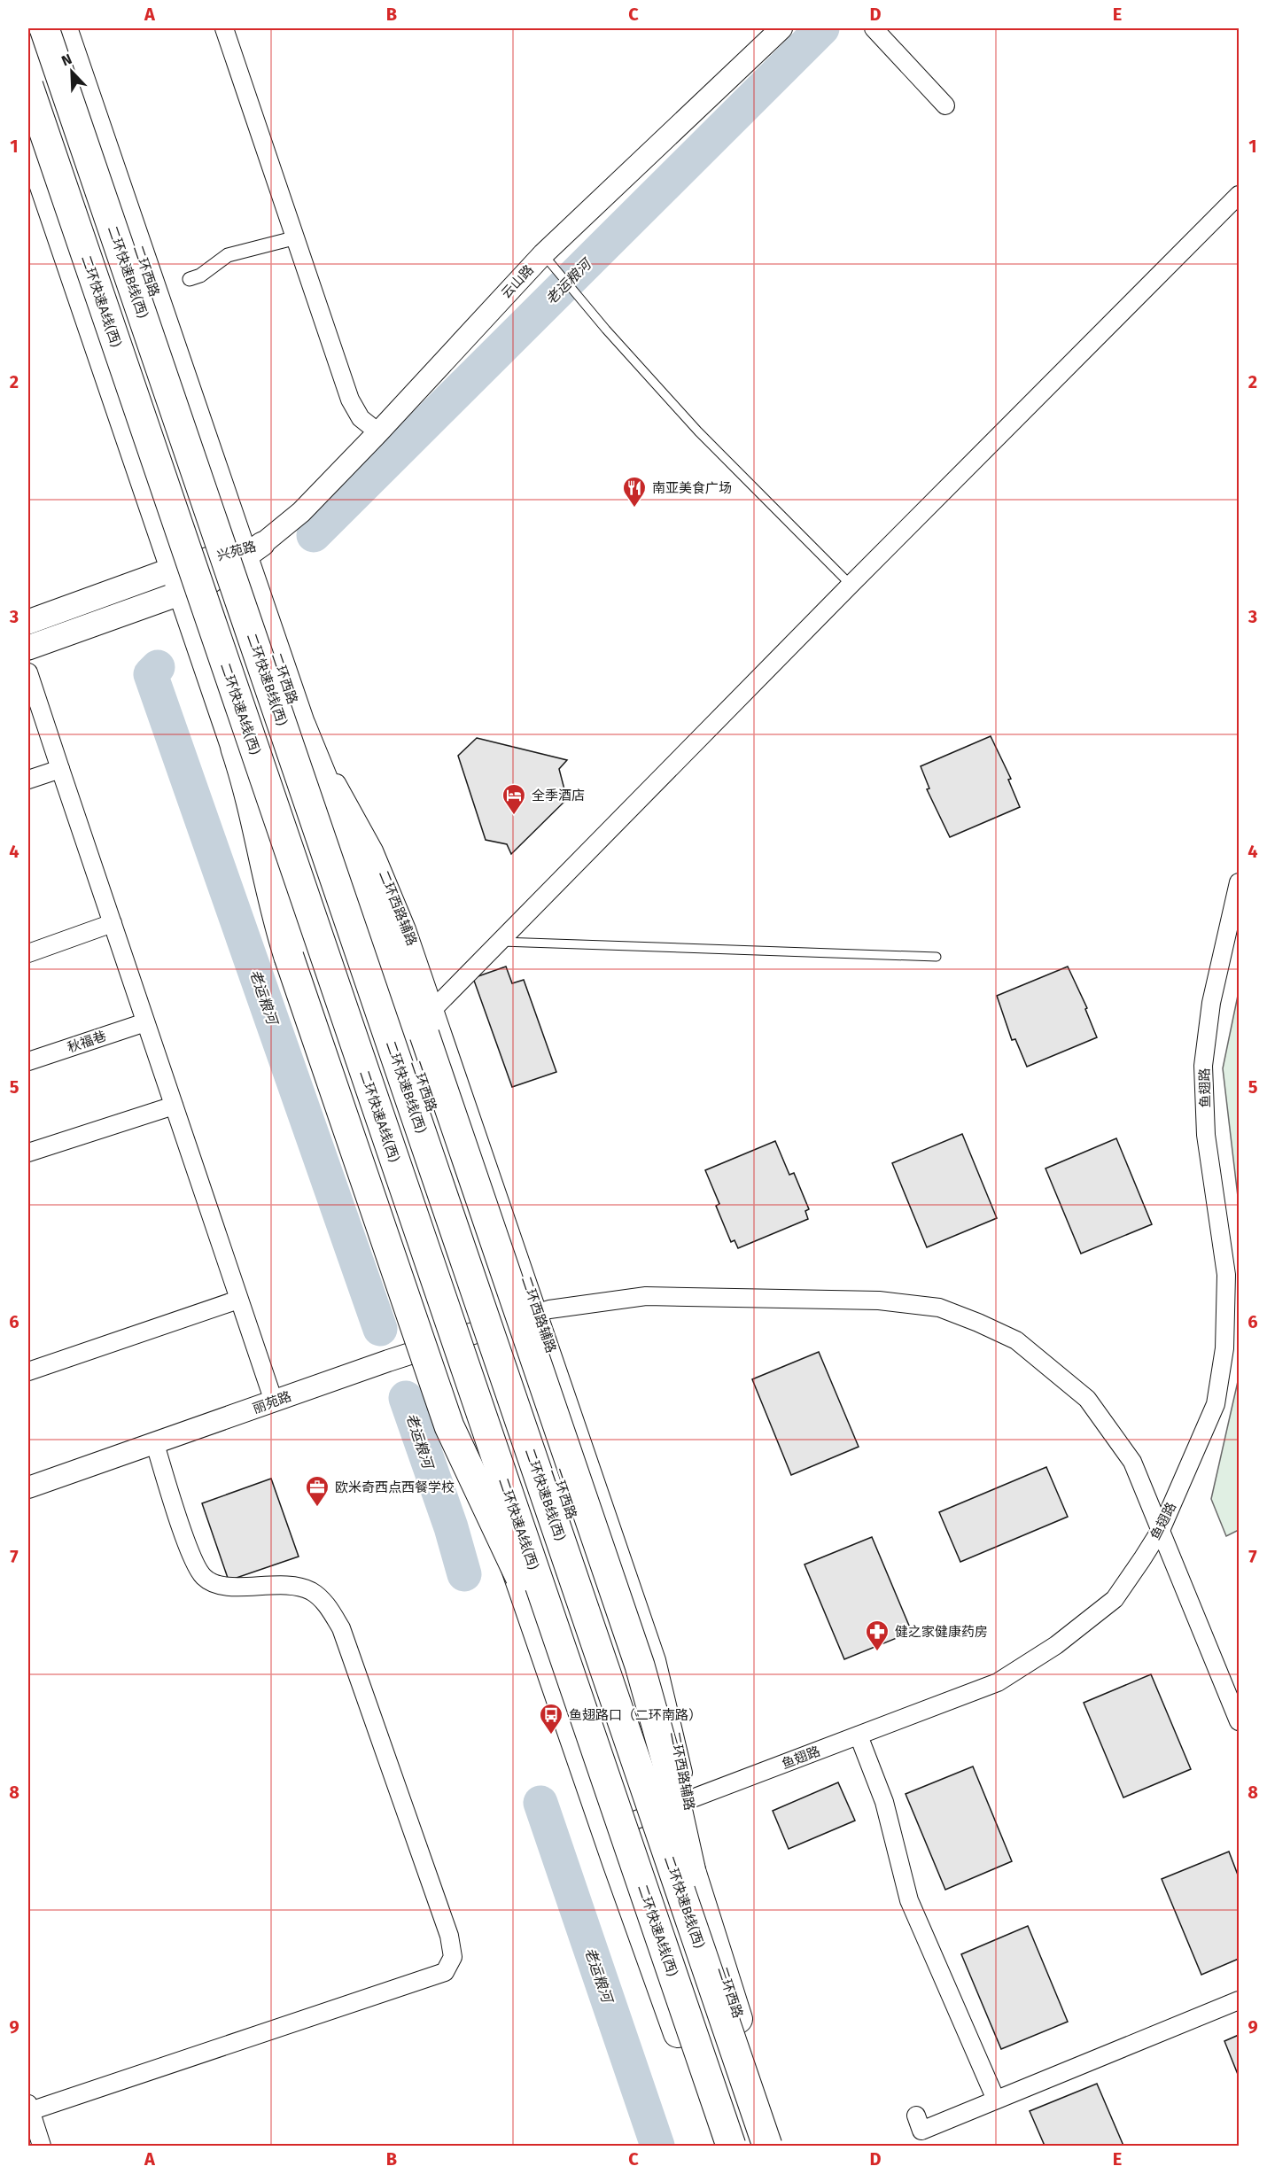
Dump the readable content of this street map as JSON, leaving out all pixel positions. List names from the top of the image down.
{
  "streets": {
    "highway": ["二环快速B线(西)", "二环快速A线(西)"],
    "main road": ["二环西路", "兴苑路"],
    "street": [
      "云山路",
      "二环西路辅路",
      "秋福巷",
      "鱼翅路",
      "丽苑路"
    ]
  },
  "crossings": [
    ["二环西路", "云山路"],
    ["二环西路", "兴苑路"],
    ["二环西路", "二环西路辅路"],
    ["二环西路", "鱼翅路"],
    ["二环西路", "丽苑路"],
    ["云山路", "兴苑路"],
    ["二环西路辅路", "鱼翅路"]
  ],
  "water": ["老运粮河"],
  "places": {
    "restaurant": ["南亚美食广场"],
    "hotel": ["全季酒店"],
    "office": ["欧米奇西点西餐学校"],
    "pharmacy": ["健之家健康药房"],
    "bus stop": ["鱼翅路口（二环南路）"]
  },
  "north": "top left",
  "grid": {
    "columns": [
      "A",
      "B",
      "C",
      "D",
      "E"
    ],
    "rows": [
      "1",
      "2",
      "3",
      "4",
      "5",
      "6",
      "7",
      "8",
      "9"
    ]
  }
}
